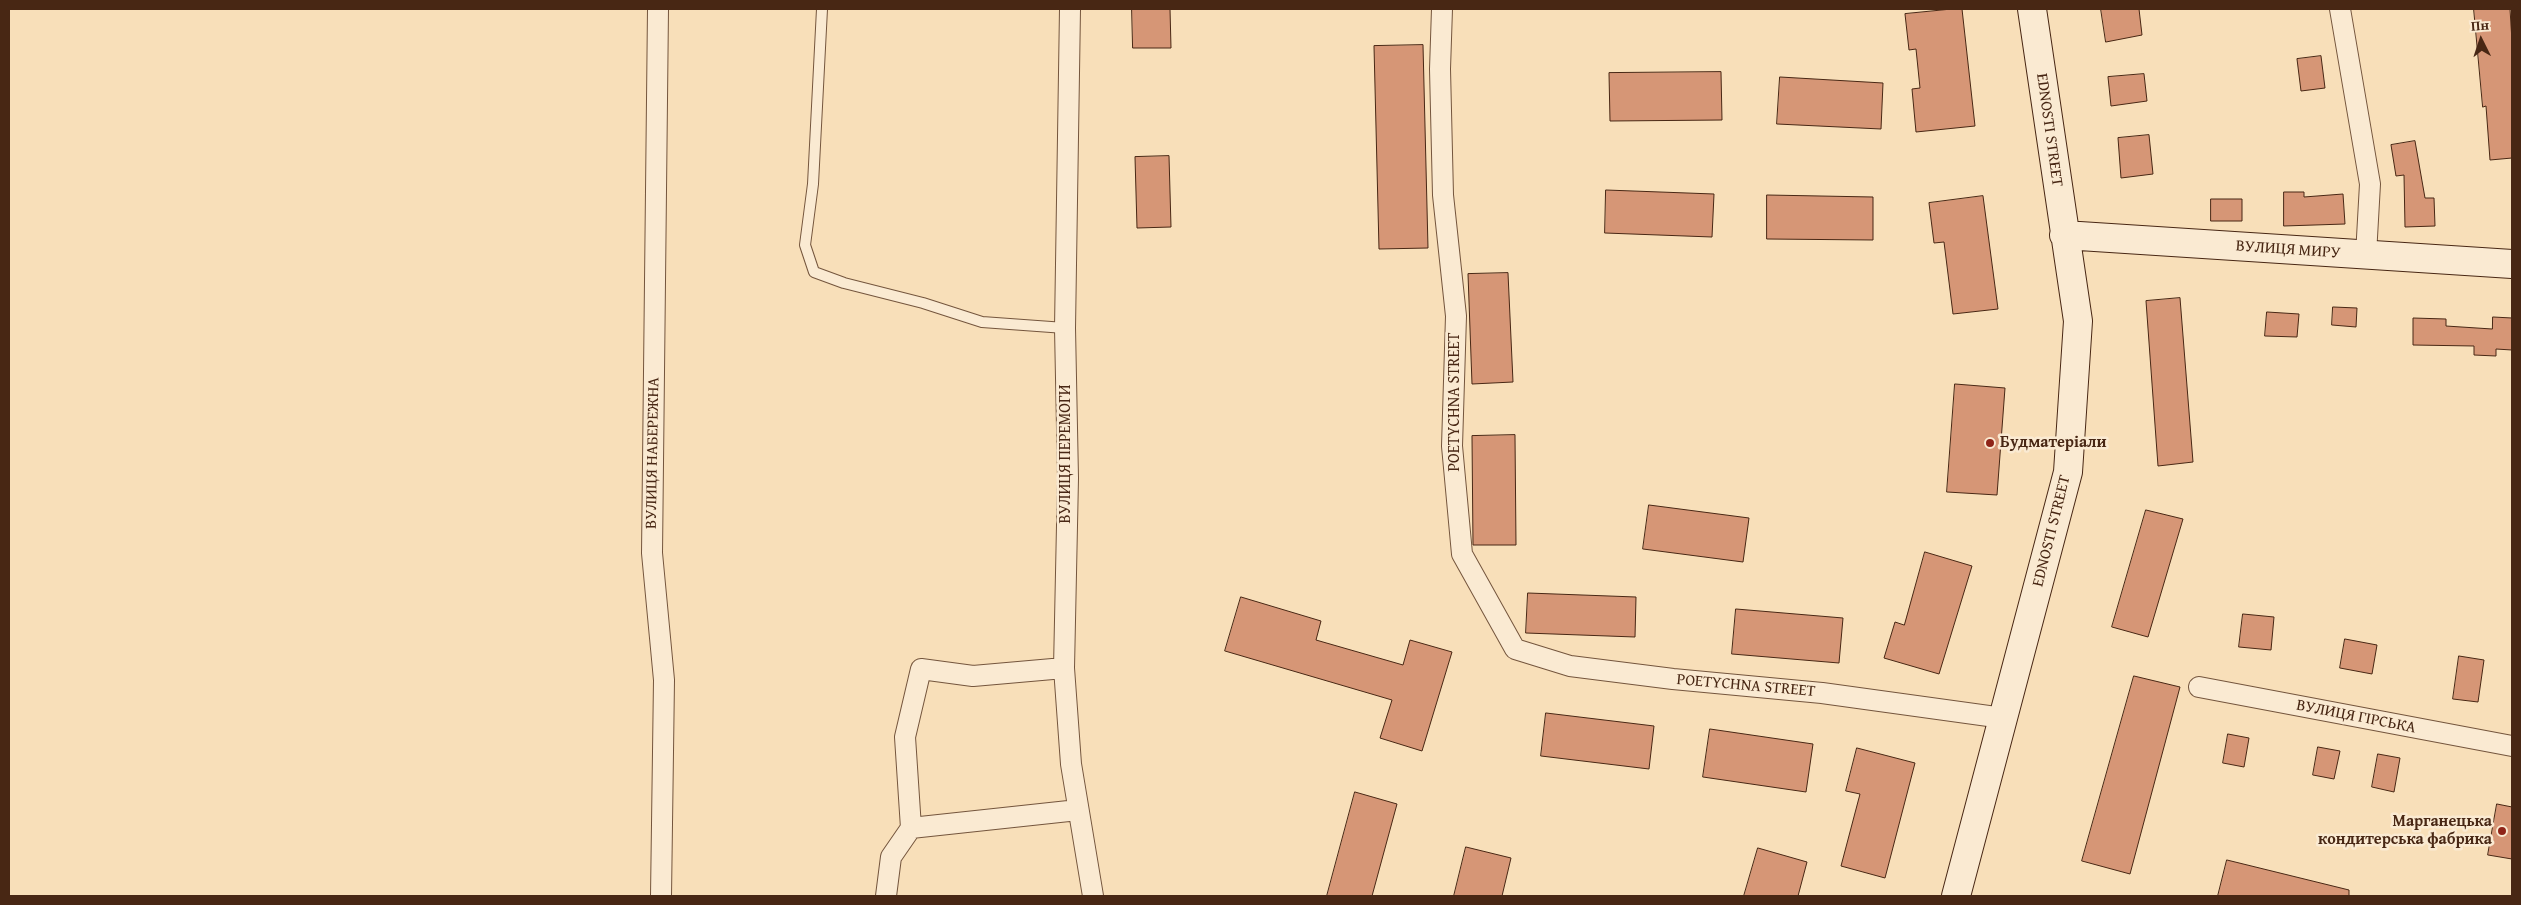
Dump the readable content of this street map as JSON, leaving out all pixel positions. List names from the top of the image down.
{
  "streets": {
    "street": [
      "EDNOSTI STREET",
      "ВУЛИЦЯ МИРУ",
      "POETYCHNA STREET",
      "ВУЛИЦЯ НАБЕРЕЖНА",
      "ВУЛИЦЯ ПЕРЕМОГИ",
      "ВУЛИЦЯ ГІРСЬКА"
    ]
  },
  "crossings": [
    ["EDNOSTI STREET", "ВУЛИЦЯ МИРУ"],
    ["EDNOSTI STREET", "POETYCHNA STREET"]
  ],
  "places": ["Будматеріали", "Марганецька кондитерська фабрика"],
  "north": "top"
}
